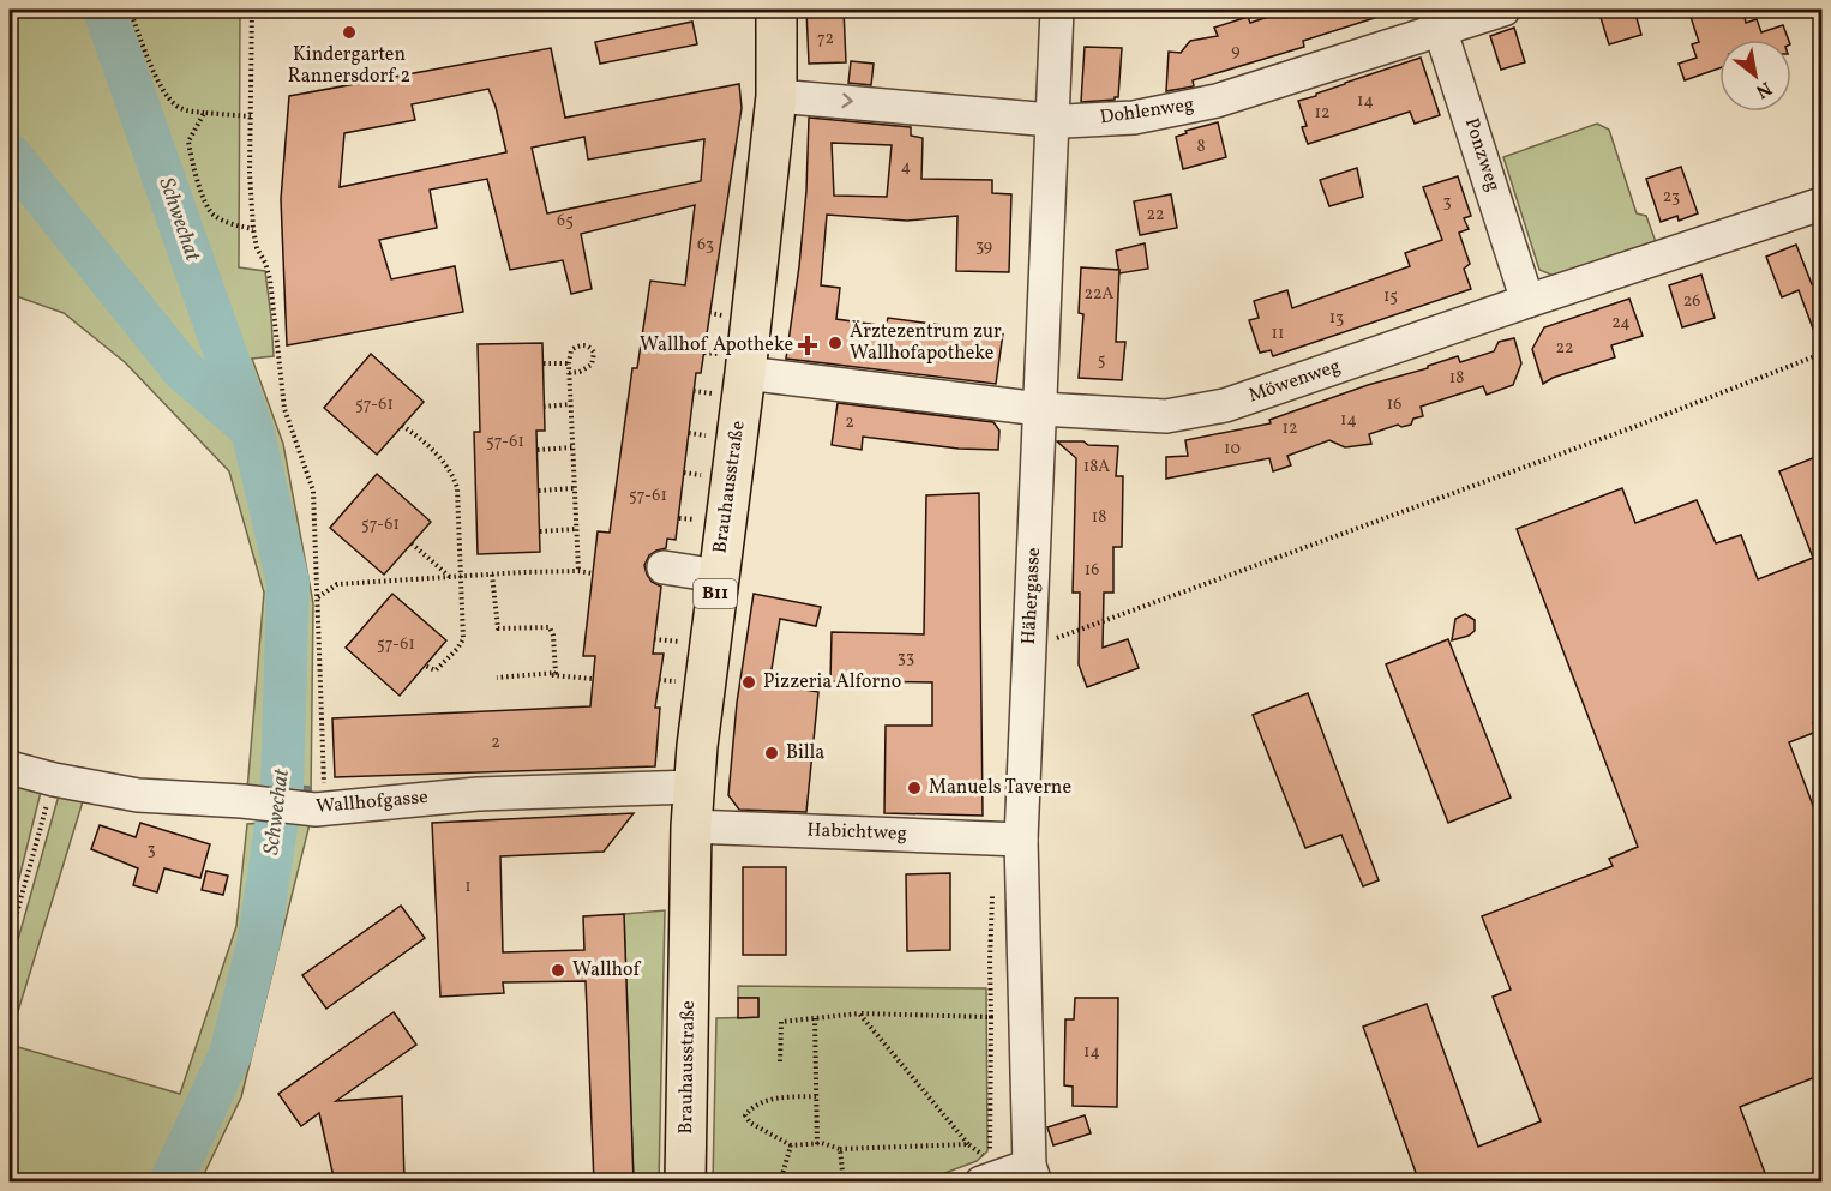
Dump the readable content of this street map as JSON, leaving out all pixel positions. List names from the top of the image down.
{
  "streets": {
    "main road": ["Brauhausstraße", "B11"],
    "street": [
      "Dohlenweg",
      "Ponzweg",
      "Möwenweg",
      "Hähergasse",
      "Wallhofgasse",
      "Habichtweg"
    ]
  },
  "crossings": [
    ["Dohlenweg", "Ponzweg"],
    ["Dohlenweg", "Brauhausstraße"],
    ["Dohlenweg", "Hähergasse"],
    ["Ponzweg", "Möwenweg"],
    ["Möwenweg", "Brauhausstraße"],
    ["Möwenweg", "Hähergasse"],
    ["Brauhausstraße", "Wallhofgasse"],
    ["Brauhausstraße", "Habichtweg"],
    ["Hähergasse", "Habichtweg"]
  ],
  "one_way": ["Dohlenweg"],
  "water": ["Schwechat"],
  "places": {
    "other": [
      "Kindergarten Rannersdorf 2",
      "Ärztezentrum zur Wallhofapotheke",
      "Pizzeria Alforno",
      "Billa",
      "Manuels Taverne",
      "Wallhof"
    ],
    "health": ["Wallhof Apotheke"]
  },
  "house_numbers": [
    "72",
    "9",
    "14",
    "12",
    "8",
    "4",
    "23",
    "3",
    "22",
    "65",
    "63",
    "39",
    "22A",
    "15",
    "26",
    "13",
    "24",
    "11",
    "22",
    "5",
    "18",
    "57-61",
    "16",
    "14",
    "2",
    "12",
    "57-61",
    "10",
    "18A",
    "57-61",
    "18",
    "57-61",
    "16",
    "57-61",
    "33",
    "2",
    "3",
    "1",
    "14"
  ],
  "north": "bottom right"
}
